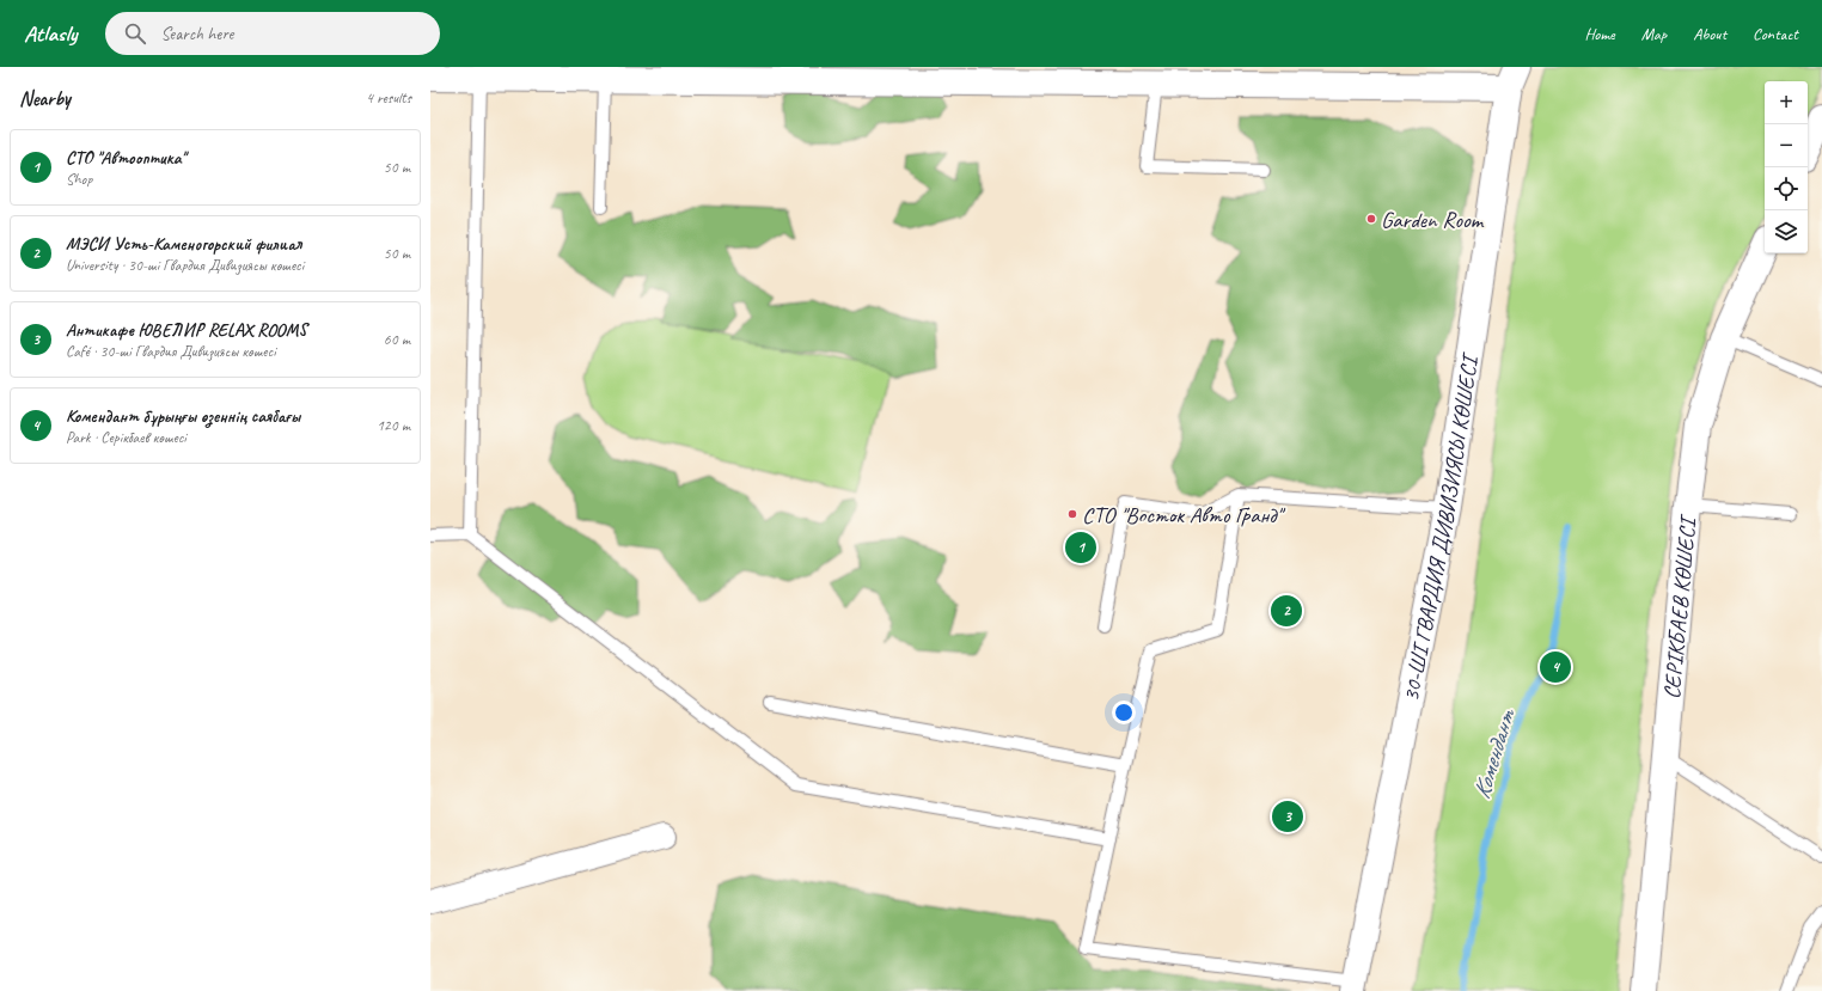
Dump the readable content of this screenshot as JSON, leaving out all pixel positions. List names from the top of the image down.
{
  "streets": {
    "street": ["30-ШІ ГВАРДИЯ ДИВИЗИЯСЫ КӨШЕСІ", "СЕРІКБАЕВ КӨШЕСІ"]
  },
  "water": ["Комендант"],
  "places": ["Garden Room", "СТО \"Восток Авто Гранд\""],
  "page": {
    "header": "Atlasly",
    "search": "Search here",
    "nav": [
      "Home",
      "Map",
      "About",
      "Contact"
    ],
    "heading": ["Nearby", "4 results"],
    "map_buttons": ["+", "−"],
    "list": [
      {
        "mark": "1",
        "name": "СТО \"Автооптика\"",
        "note": "Shop",
        "value": "50 m"
      },
      {
        "mark": "2",
        "name": "МЭСИ Усть-Каменогорский филиал",
        "note": "University · 30-ші Гвардия Дивизиясы көшесі",
        "value": "50 m"
      },
      {
        "mark": "3",
        "name": "Антикафе ЮВЕЛИР RELAX ROOMS",
        "note": "Café · 30-ші Гвардия Дивизиясы көшесі",
        "value": "60 m"
      },
      {
        "mark": "4",
        "name": "Комендант бұрыңғы өзеннің саябағы",
        "note": "Park · Серікбаев көшесі",
        "value": "120 m"
      }
    ],
    "pins": [
      "1",
      "2",
      "4",
      "3"
    ]
  }
}
